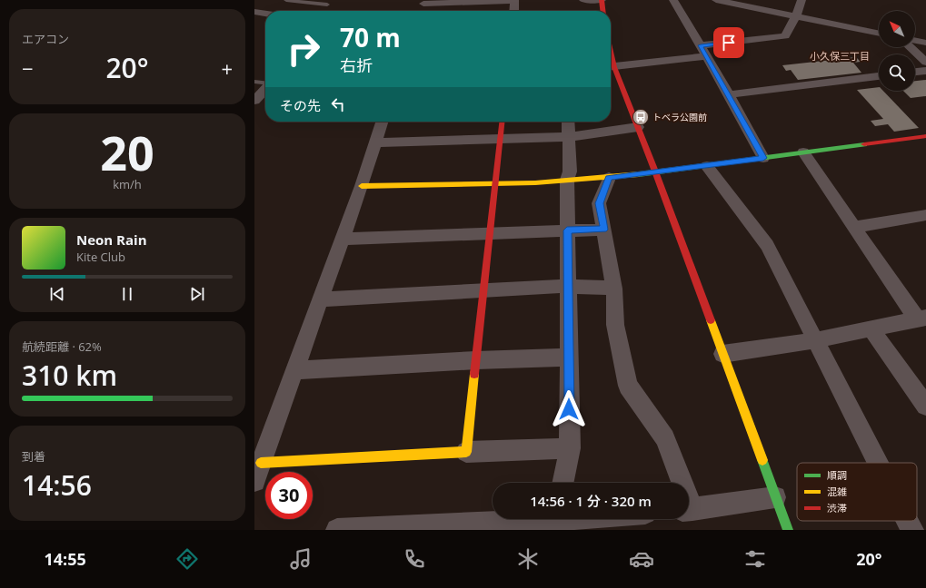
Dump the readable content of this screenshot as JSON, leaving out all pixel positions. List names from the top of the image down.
{
  "districts": ["小久保三丁目"],
  "places": {
    "bus stop": ["トベラ公園前"]
  },
  "legend": ["順調", "混雑", "渋滞"],
  "north": "top left",
  "page": {
    "tile": [
      "エアコン",
      ["20", "km/h"],
      ["航続距離 · 62%", "310 km"],
      ["到着", "14:56"]
    ],
    "turn": ["70 m", "右折"],
    "heat": ["−", "20°", "+"],
    "then": "その先",
    "song": ["Neon Rain", "Kite Club"],
    "limit": "30",
    "trip": "14:56 · 1 分 · 320 m",
    "tabs": ["14:55", "20°"]
  }
}
